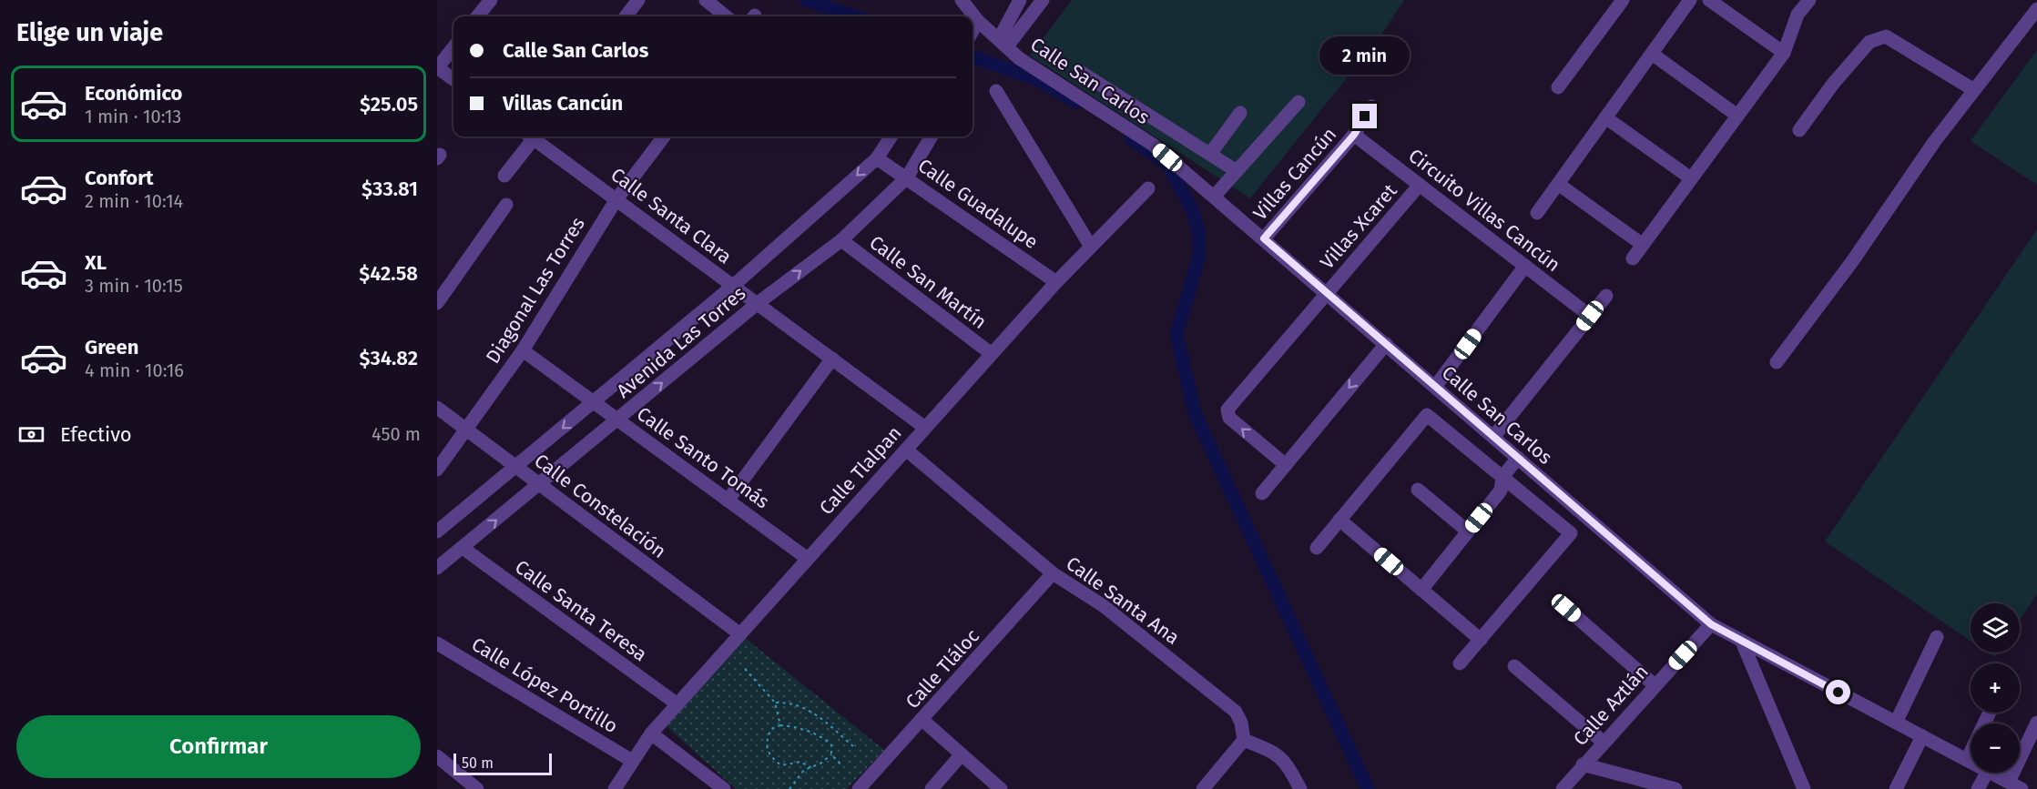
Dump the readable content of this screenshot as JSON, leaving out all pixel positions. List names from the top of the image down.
{
  "streets": {
    "street": [
      "Calle San Carlos",
      "Villas Cancún",
      "Calle Guadalupe",
      "Circuito Villas Cancún",
      "Calle Santa Clara",
      "Villas Xcaret",
      "Calle San Martín",
      "Diagonal Las Torres",
      "Avenida Las Torres",
      "Calle Santo Tomás",
      "Calle Tlalpan",
      "Calle Constelación",
      "Calle Santa Ana",
      "Calle Santa Teresa",
      "Calle Tláloc",
      "Calle López Portillo",
      "Calle Aztlán"
    ]
  },
  "crossings": [
    ["Calle San Carlos", "Villas Cancún"],
    ["Calle San Carlos", "Villas Xcaret"],
    ["Calle San Carlos", "Calle Aztlán"],
    ["Villas Cancún", "Circuito Villas Cancún"],
    ["Calle Guadalupe", "Avenida Las Torres"],
    ["Calle Guadalupe", "Calle Tlalpan"],
    ["Circuito Villas Cancún", "Villas Xcaret"],
    ["Calle Santa Clara", "Diagonal Las Torres"],
    ["Calle Santa Clara", "Avenida Las Torres"],
    ["Calle Santa Clara", "Calle Tlalpan"],
    ["Calle San Martín", "Avenida Las Torres"],
    ["Calle San Martín", "Calle Tlalpan"],
    ["Diagonal Las Torres", "Calle Santo Tomás"],
    ["Diagonal Las Torres", "Calle Constelación"],
    ["Avenida Las Torres", "Calle Santo Tomás"],
    ["Avenida Las Torres", "Calle Constelación"],
    ["Avenida Las Torres", "Calle Santa Teresa"],
    ["Calle Santo Tomás", "Calle Tlalpan"],
    ["Calle Tlalpan", "Calle Constelación"],
    ["Calle Tlalpan", "Calle Santa Ana"],
    ["Calle Tlalpan", "Calle Santa Teresa"],
    ["Calle Tlalpan", "Calle López Portillo"],
    ["Calle Santa Ana", "Calle Tláloc"]
  ],
  "scale_bar": "50 m",
  "page": {
    "heading": "Elige un viaje",
    "banner": ["Calle San Carlos", "Villas Cancún"],
    "bubble": "2 min",
    "list": [
      {
        "name": "Económico",
        "note": "1 min · 10:13",
        "value": "$25.05"
      },
      {
        "name": "Confort",
        "note": "2 min · 10:14",
        "value": "$33.81"
      },
      {
        "name": "XL",
        "note": "3 min · 10:15",
        "value": "$42.58"
      },
      {
        "name": "Green",
        "note": "4 min · 10:16",
        "value": "$34.82"
      }
    ],
    "pay": ["Efectivo", "450 m"],
    "map_buttons": ["+", "−"],
    "buttons": "Confirmar",
    "scale": "50 m"
  }
}
